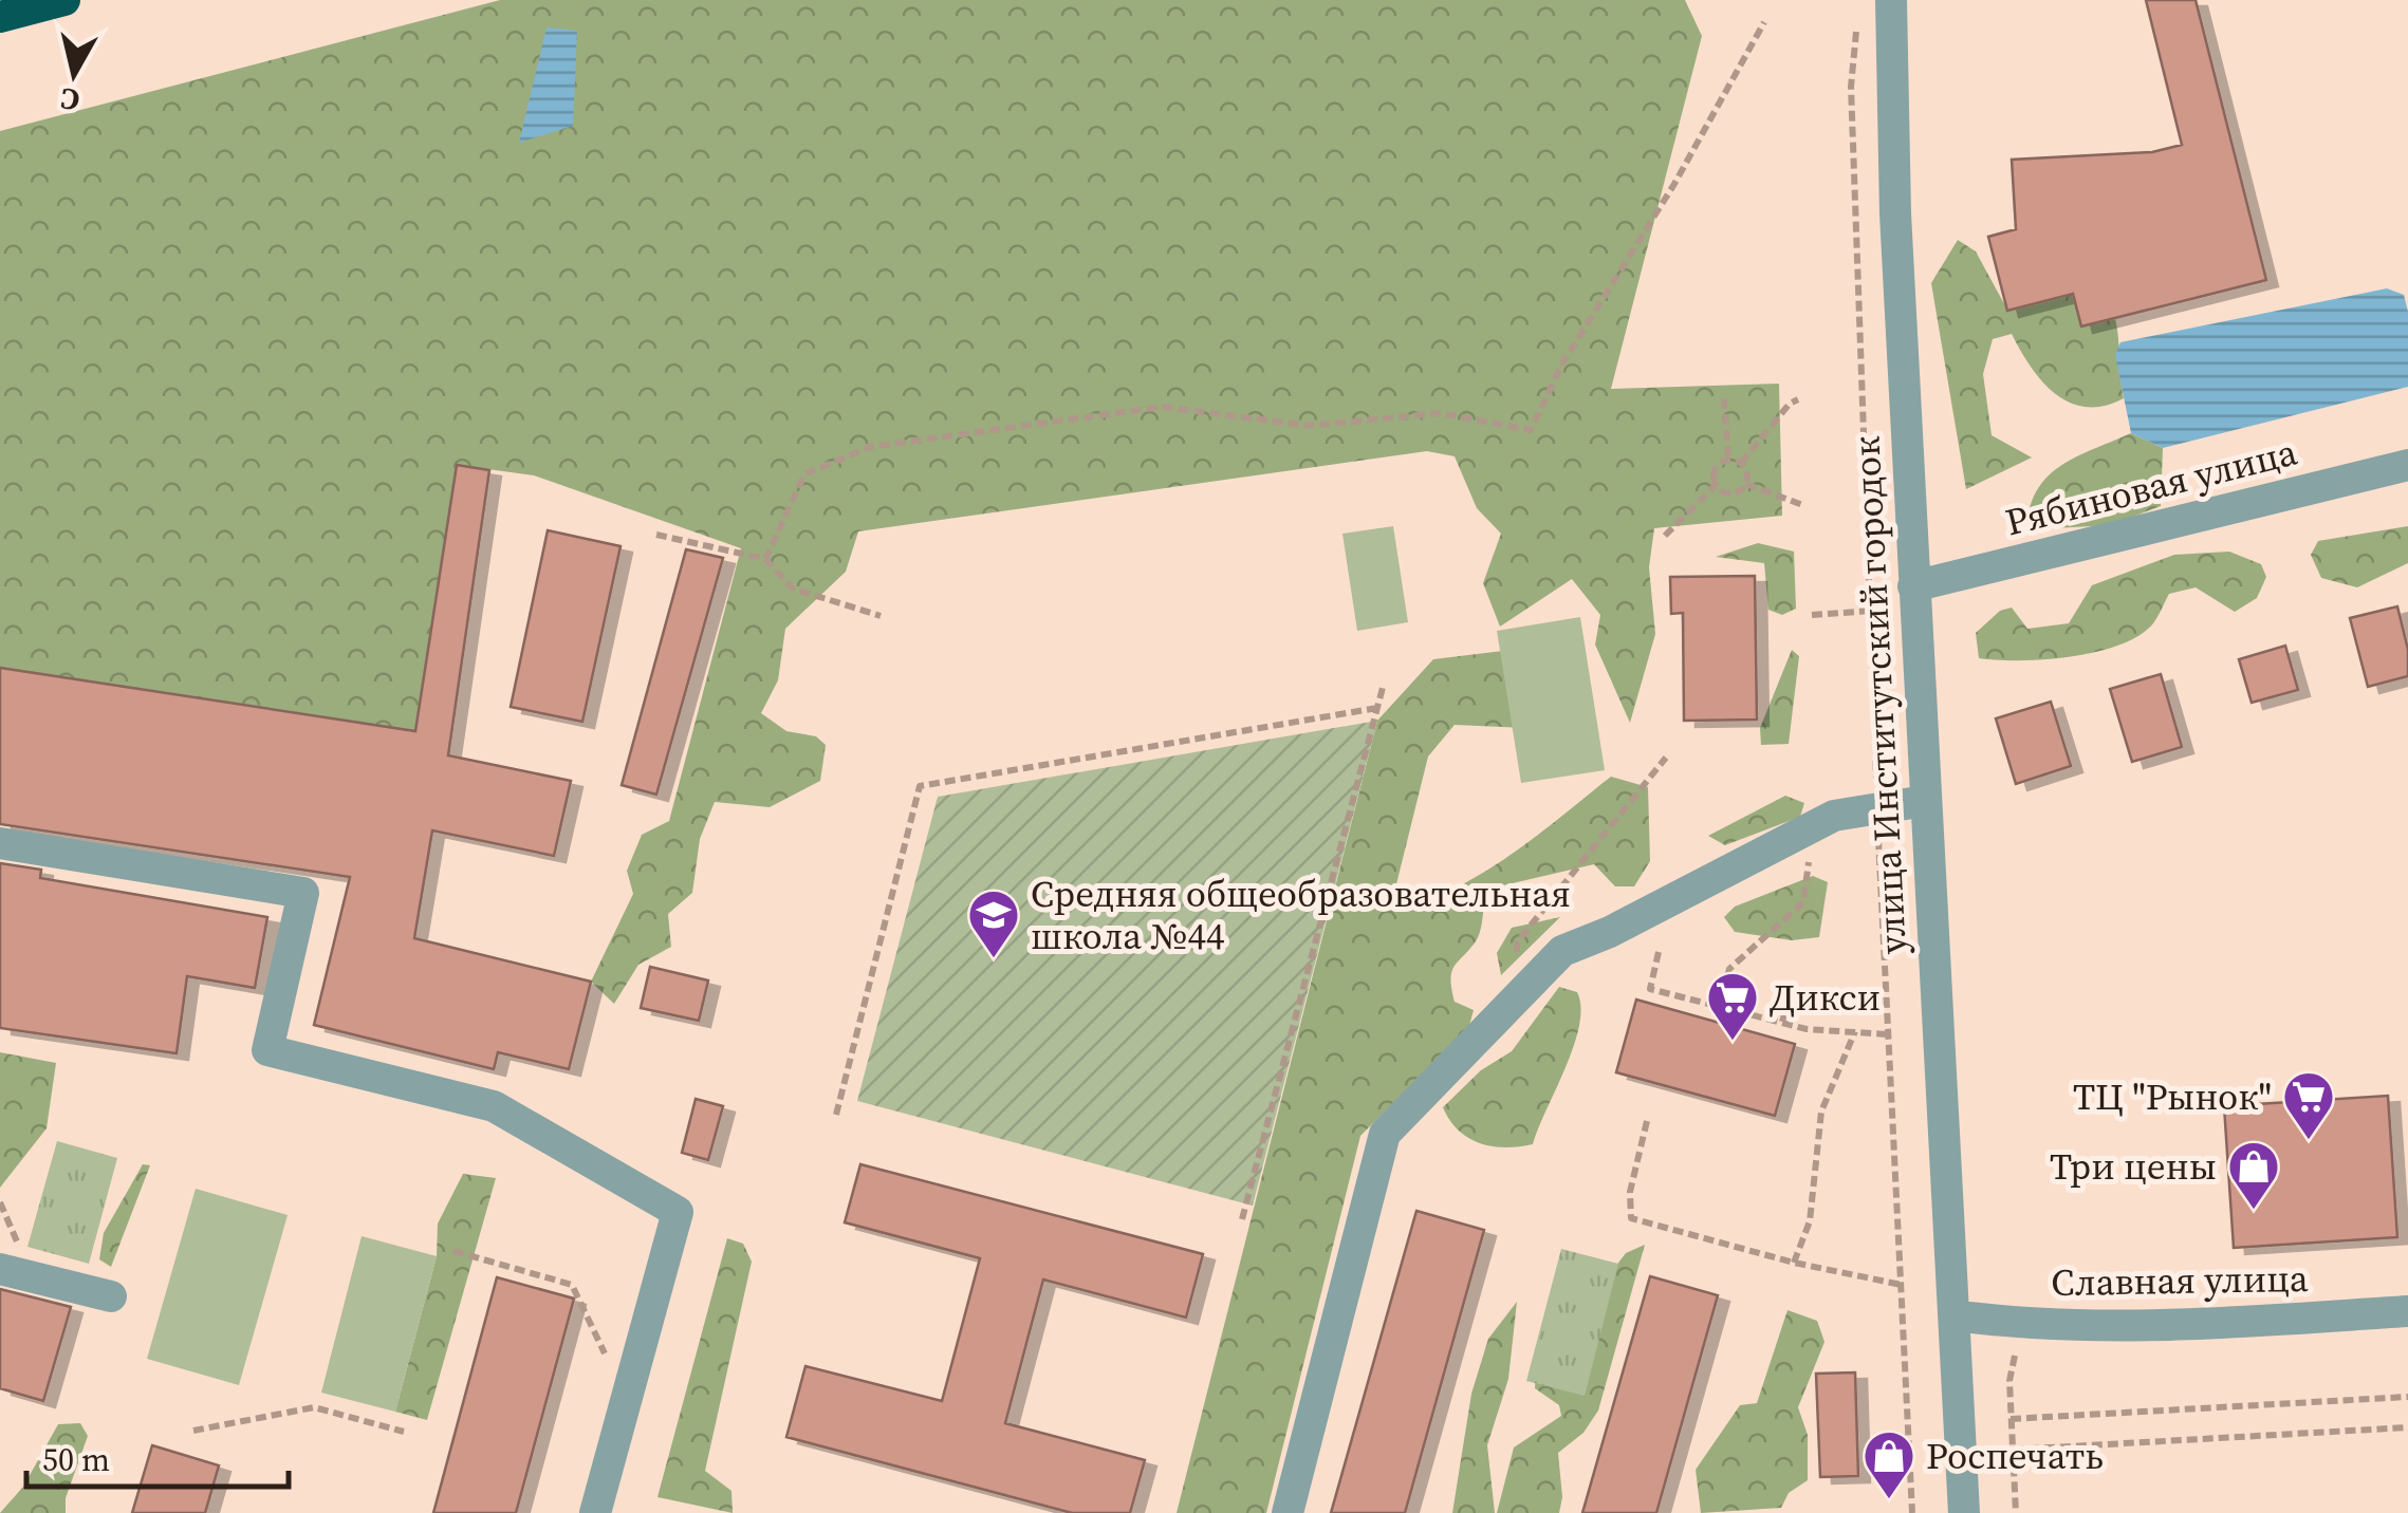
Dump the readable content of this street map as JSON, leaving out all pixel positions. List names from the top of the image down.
{
  "streets": {
    "street": ["Рябиновая улица", "улица Институтский городок", "Славная улица"]
  },
  "crossings": [
    ["Рябиновая улица", "улица Институтский городок"],
    ["улица Институтский городок", "Славная улица"]
  ],
  "places": {
    "school or university": ["Средняя общеобразовательная школа №44"],
    "supermarket": ["Дикси", "ТЦ \"Рынок\""],
    "shop": ["Три цены", "Роспечать"]
  },
  "scale_bar": "50 m",
  "north": "bottom"
}
